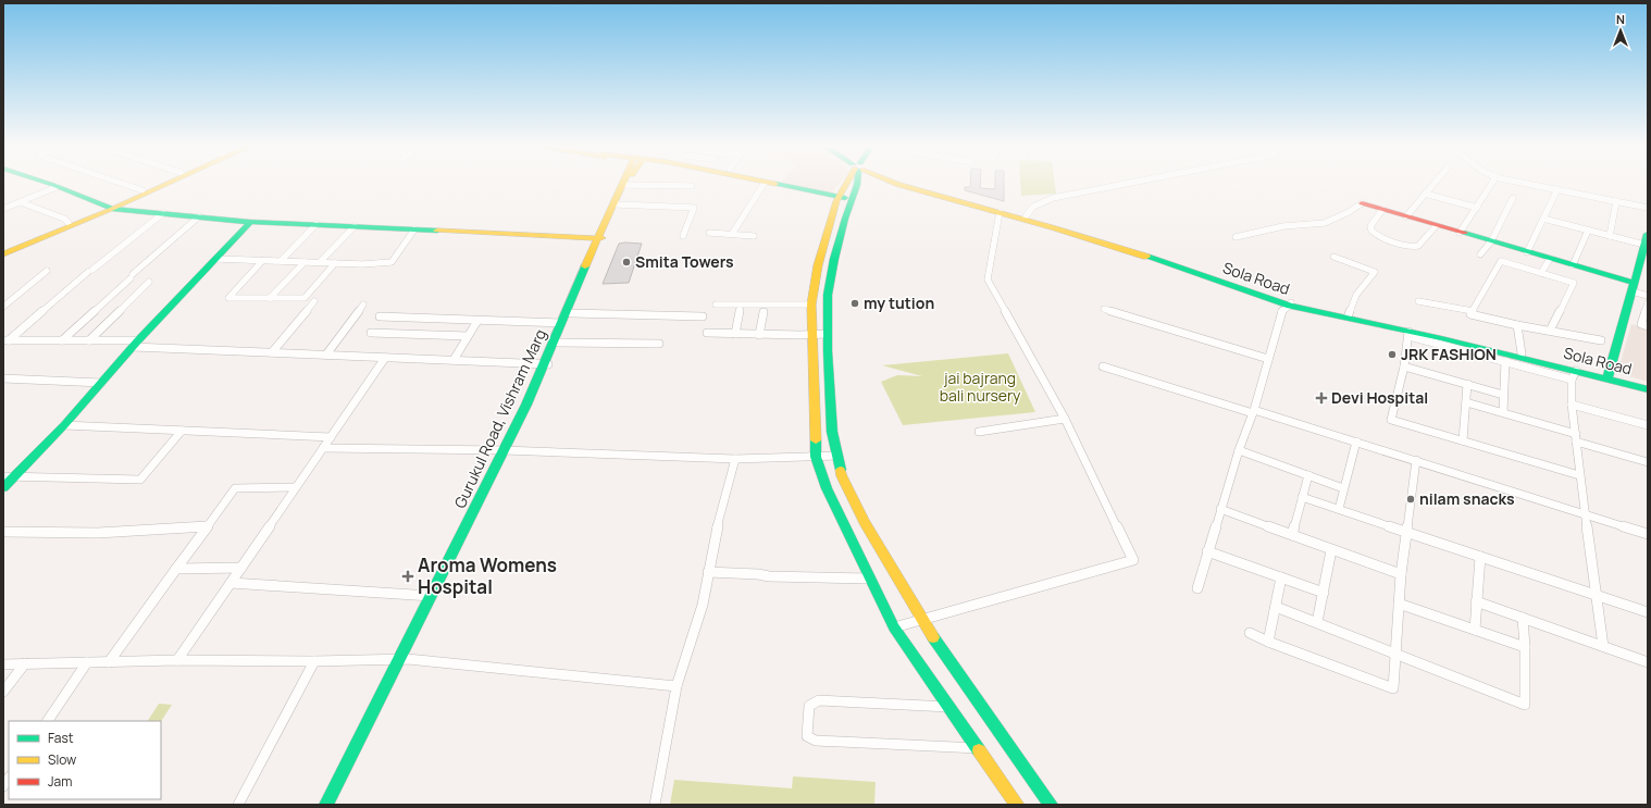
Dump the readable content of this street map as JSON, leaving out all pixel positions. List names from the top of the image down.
{
  "streets": {
    "street": ["Sola Road", "Gurukul Road, Vishram Marg"]
  },
  "parks": ["jai bajrang bali nursery"],
  "places": {
    "other": [
      "Smita Towers",
      "my tution",
      "JRK FASHION",
      "nilam snacks"
    ],
    "health": ["Devi Hospital", "Aroma Womens Hospital"]
  },
  "legend": ["Fast", "Slow", "Jam"],
  "north": "top"
}
